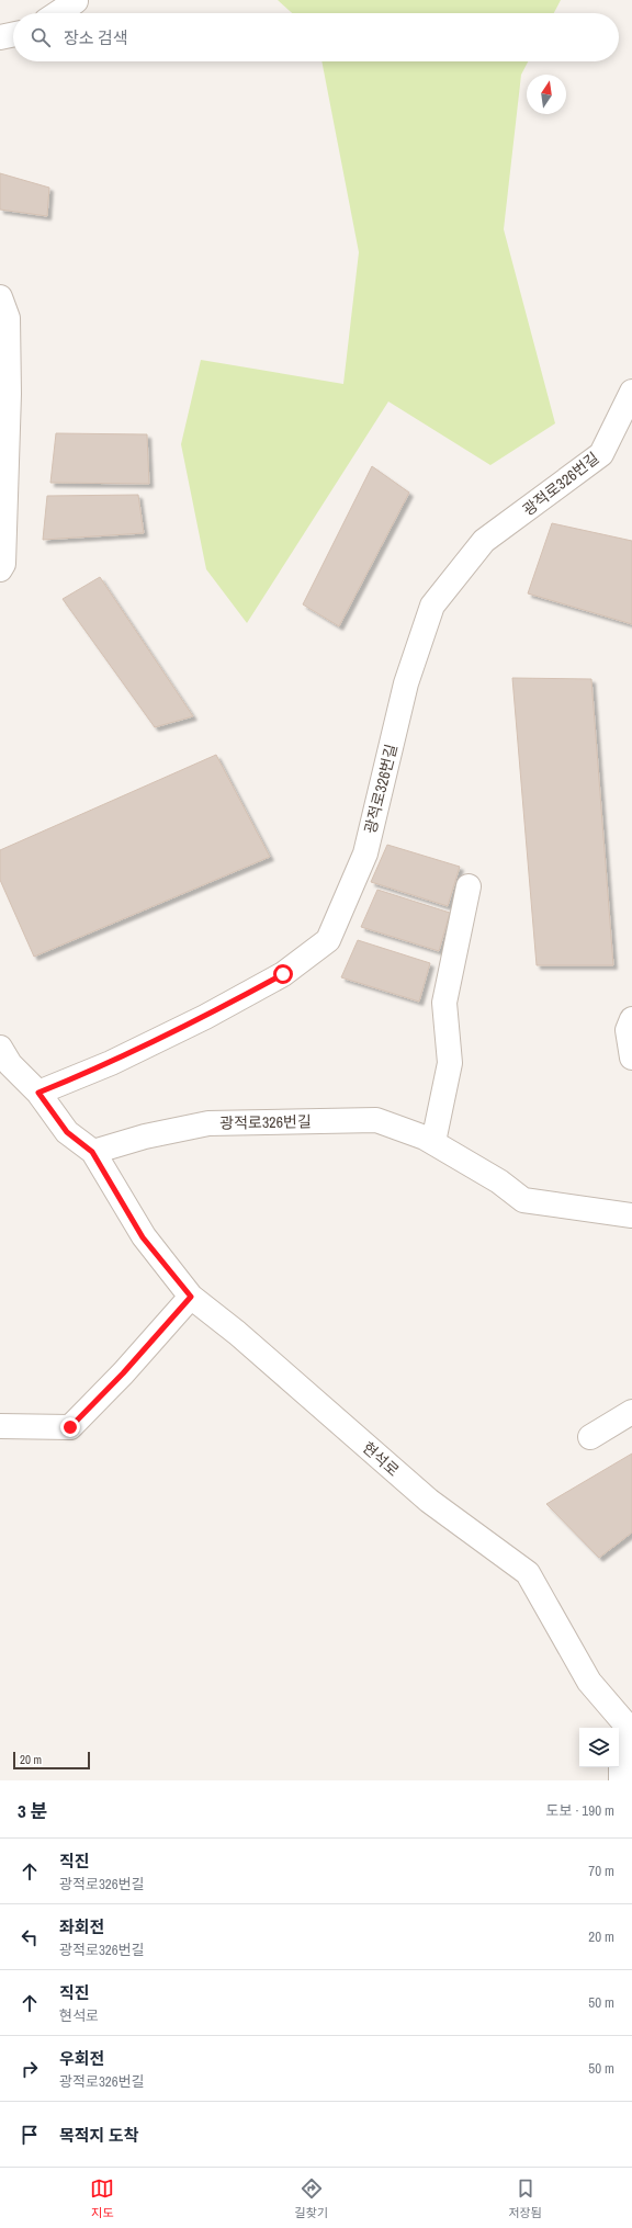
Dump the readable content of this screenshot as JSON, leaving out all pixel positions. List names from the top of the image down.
{
  "streets": {
    "street": ["광적로326번길", "현석로"]
  },
  "crossings": [
    ["광적로326번길", "현석로"]
  ],
  "scale_bar": "20 m",
  "north": "top",
  "page": {
    "search": "장소 검색",
    "scale": "20 m",
    "heading": ["3 분", "도보 · 190 m"],
    "list": [
      ["직진", "광적로326번길", "70 m"],
      ["좌회전", "광적로326번길", "20 m"],
      ["직진", "현석로", "50 m"],
      ["우회전", "광적로326번길", "50 m"],
      "목적지 도착"
    ],
    "nav": ["지도", "길찾기", "저장됨"]
  }
}
